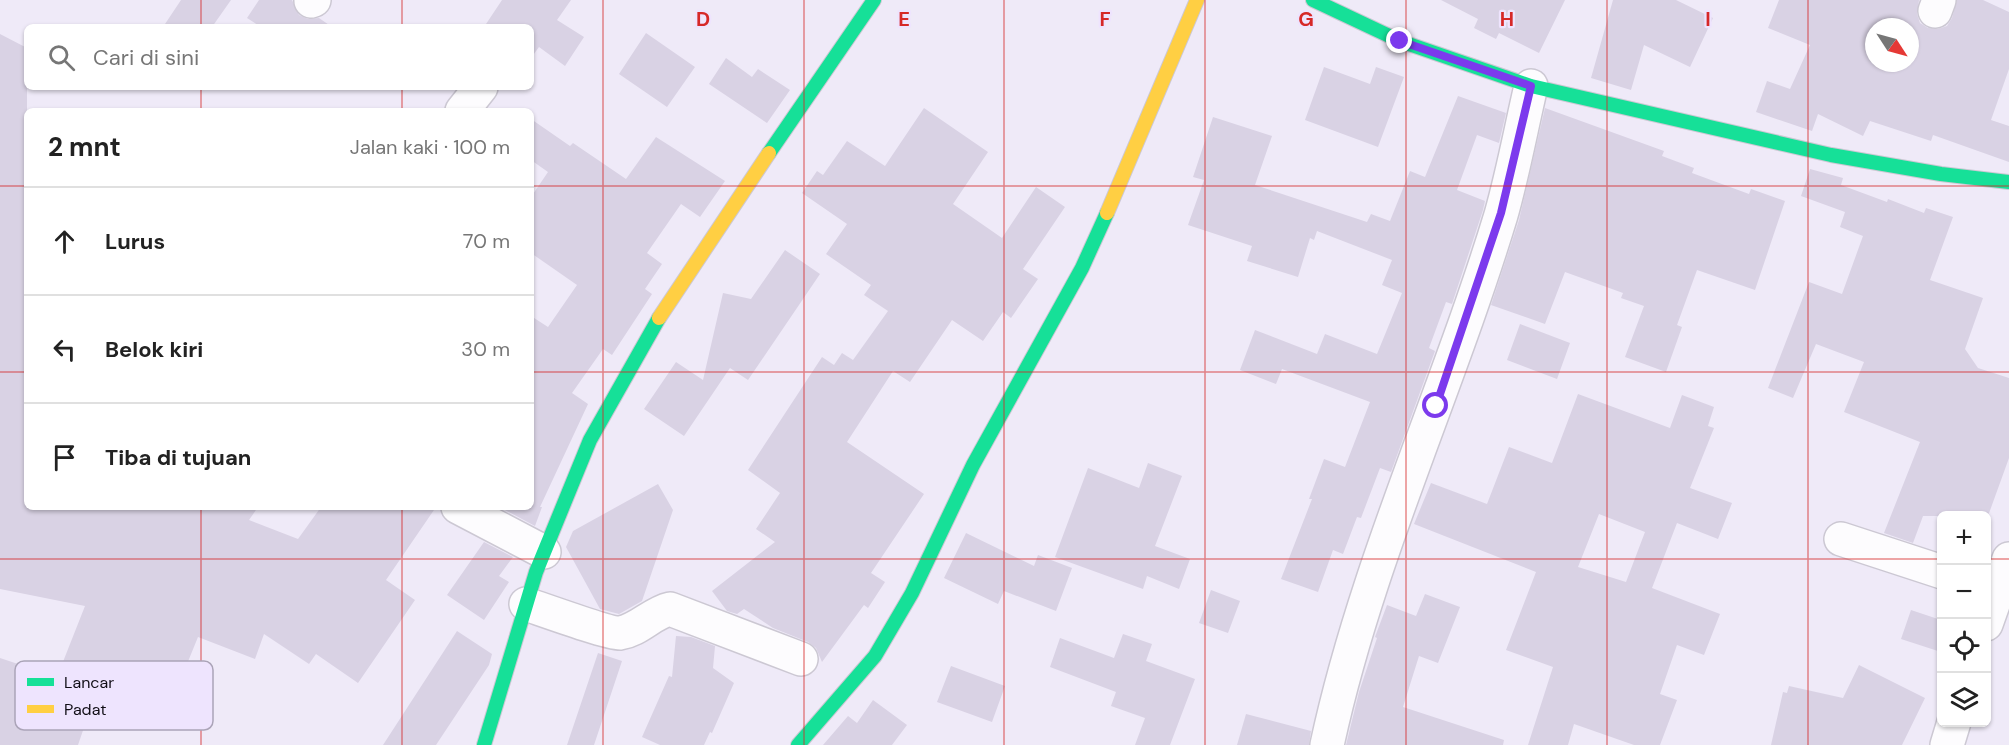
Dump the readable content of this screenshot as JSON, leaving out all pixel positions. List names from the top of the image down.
{
  "legend": ["Lancar", "Padat"],
  "north": "bottom right",
  "page": {
    "search": "Cari di sini",
    "heading": ["2 mnt", "Jalan kaki · 100 m"],
    "list": [
      ["Lurus", "70 m"],
      ["Belok kiri", "30 m"],
      "Tiba di tujuan"
    ],
    "map_buttons": ["+", "−"]
  },
  "grid": {
    "columns": [
      "D",
      "E",
      "F",
      "G",
      "H",
      "I"
    ]
  }
}
